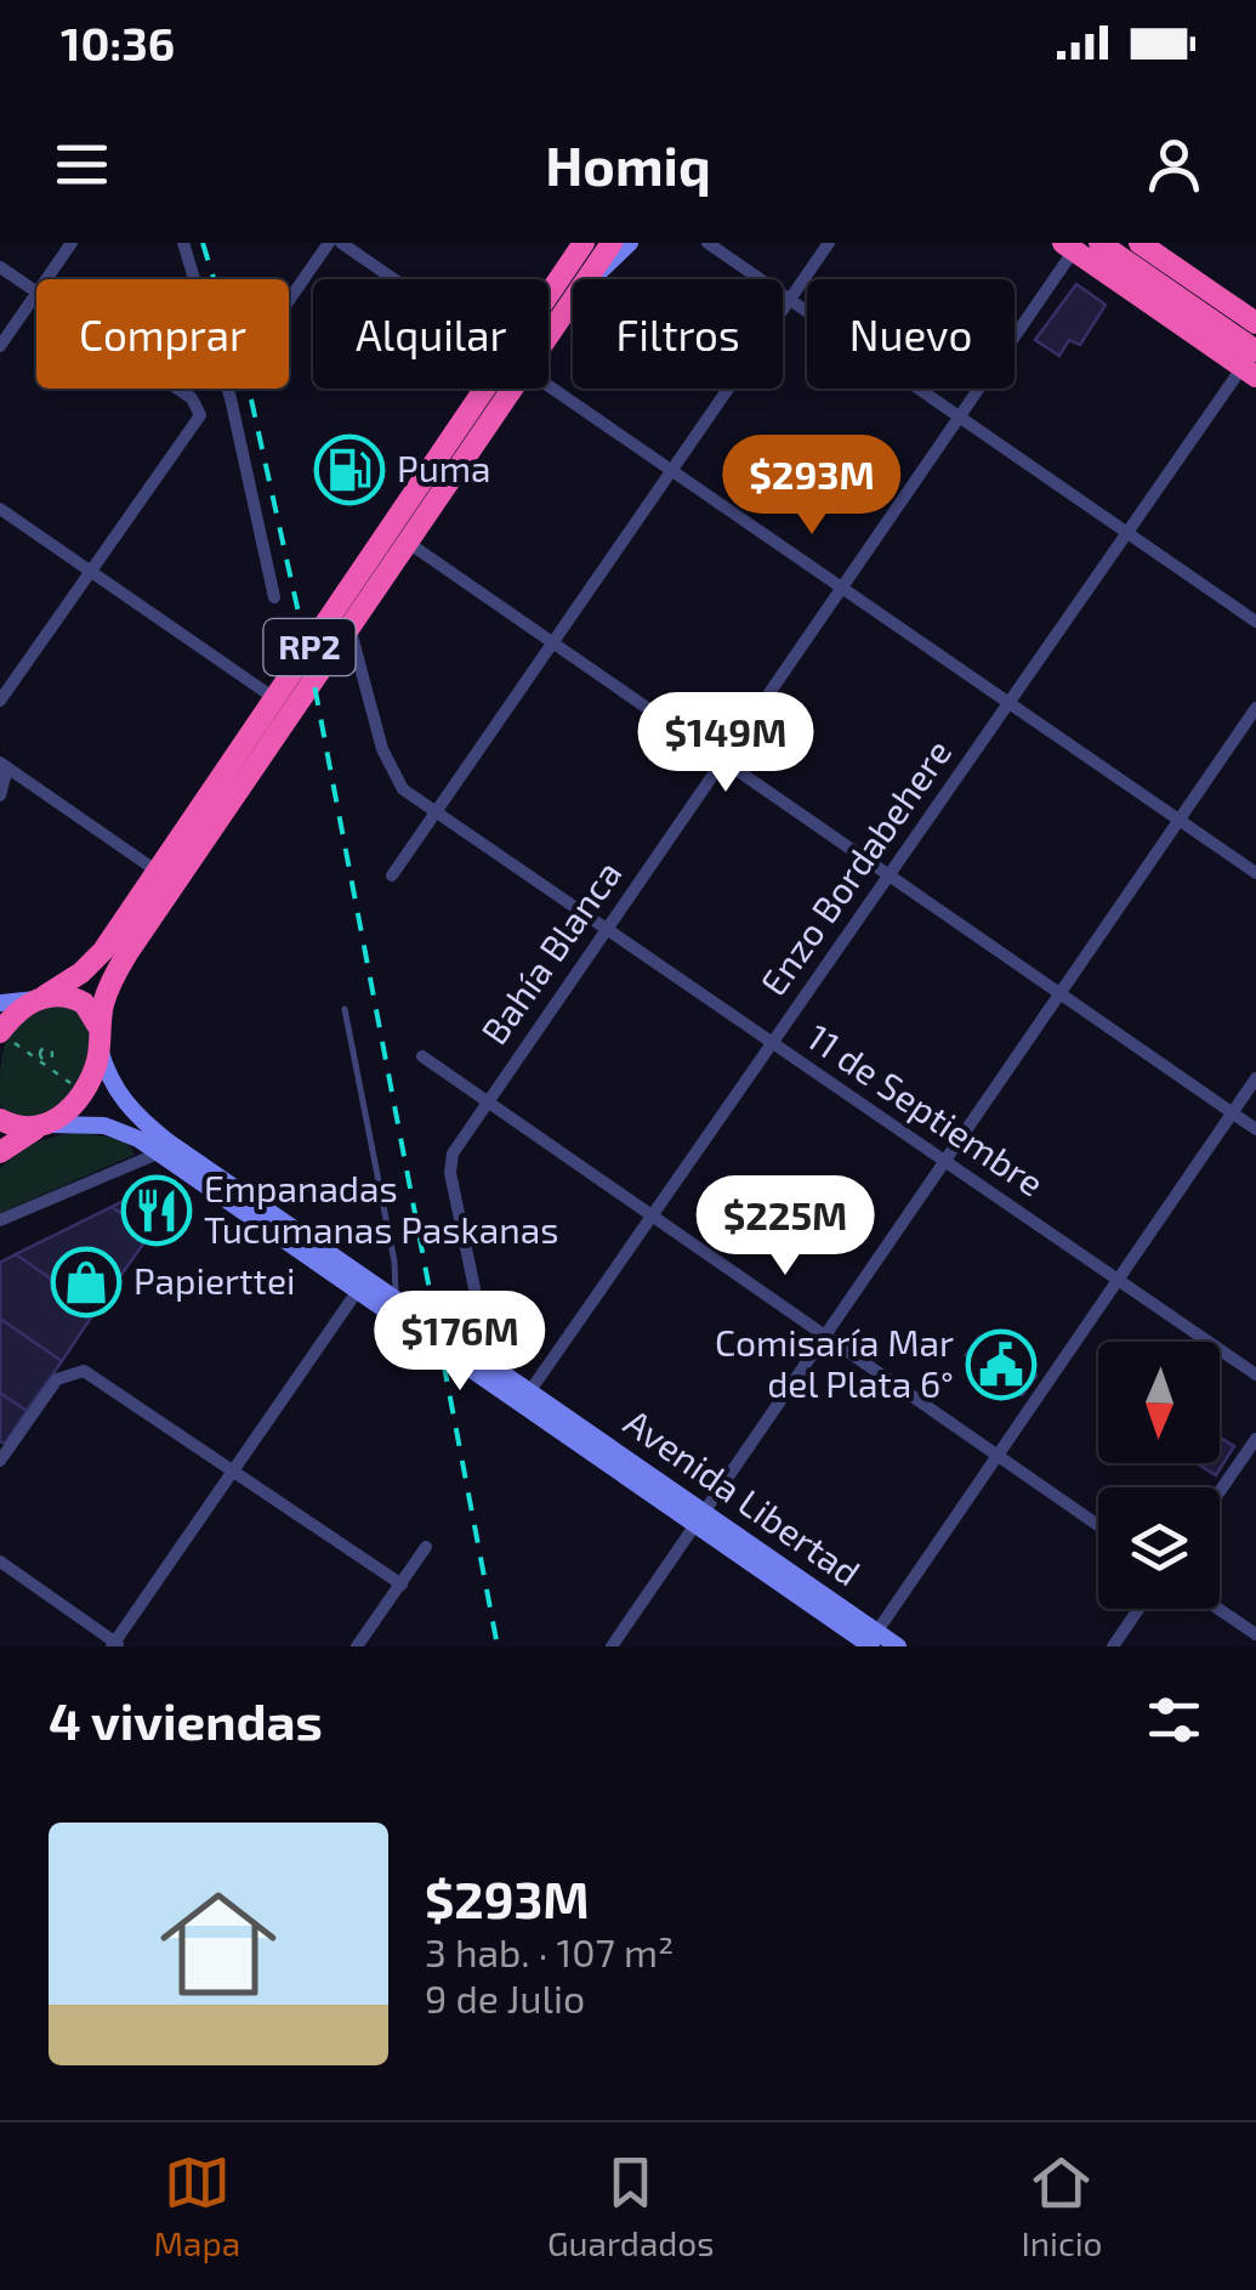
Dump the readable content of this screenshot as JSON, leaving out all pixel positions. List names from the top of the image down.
{
  "streets": {
    "highway": ["RP2"],
    "main road": ["Avenida Libertad"],
    "street": ["Enzo Bordabehere", "Bahía Blanca", "11 de Septiembre"]
  },
  "crossings": [
    ["RP2", "11 de Septiembre"],
    ["RP2", "Avenida Libertad"],
    ["Enzo Bordabehere", "11 de Septiembre"],
    ["Enzo Bordabehere", "Avenida Libertad"],
    ["Bahía Blanca", "11 de Septiembre"],
    ["Bahía Blanca", "Avenida Libertad"]
  ],
  "places": {
    "fuel station": ["Puma"],
    "restaurant": ["Empanadas Tucumanas Paskanas"],
    "shop": ["Papierttei"],
    "public building": ["Comisaría Mar del Plata 6°"]
  },
  "north": "bottom",
  "page": {
    "status": "10:36",
    "header": "Homiq",
    "chip": [
      "Comprar",
      "Alquilar",
      "Filtros",
      "Nuevo"
    ],
    "price": [
      "$293M",
      "$149M",
      "$225M",
      "$176M"
    ],
    "heading": "4 viviendas",
    "list": [
      {
        "name": "$293M",
        "note": "3 hab. · 107 m² · 9 de Julio"
      }
    ],
    "tabs": ["Mapa", "Guardados", "Inicio"]
  }
}
